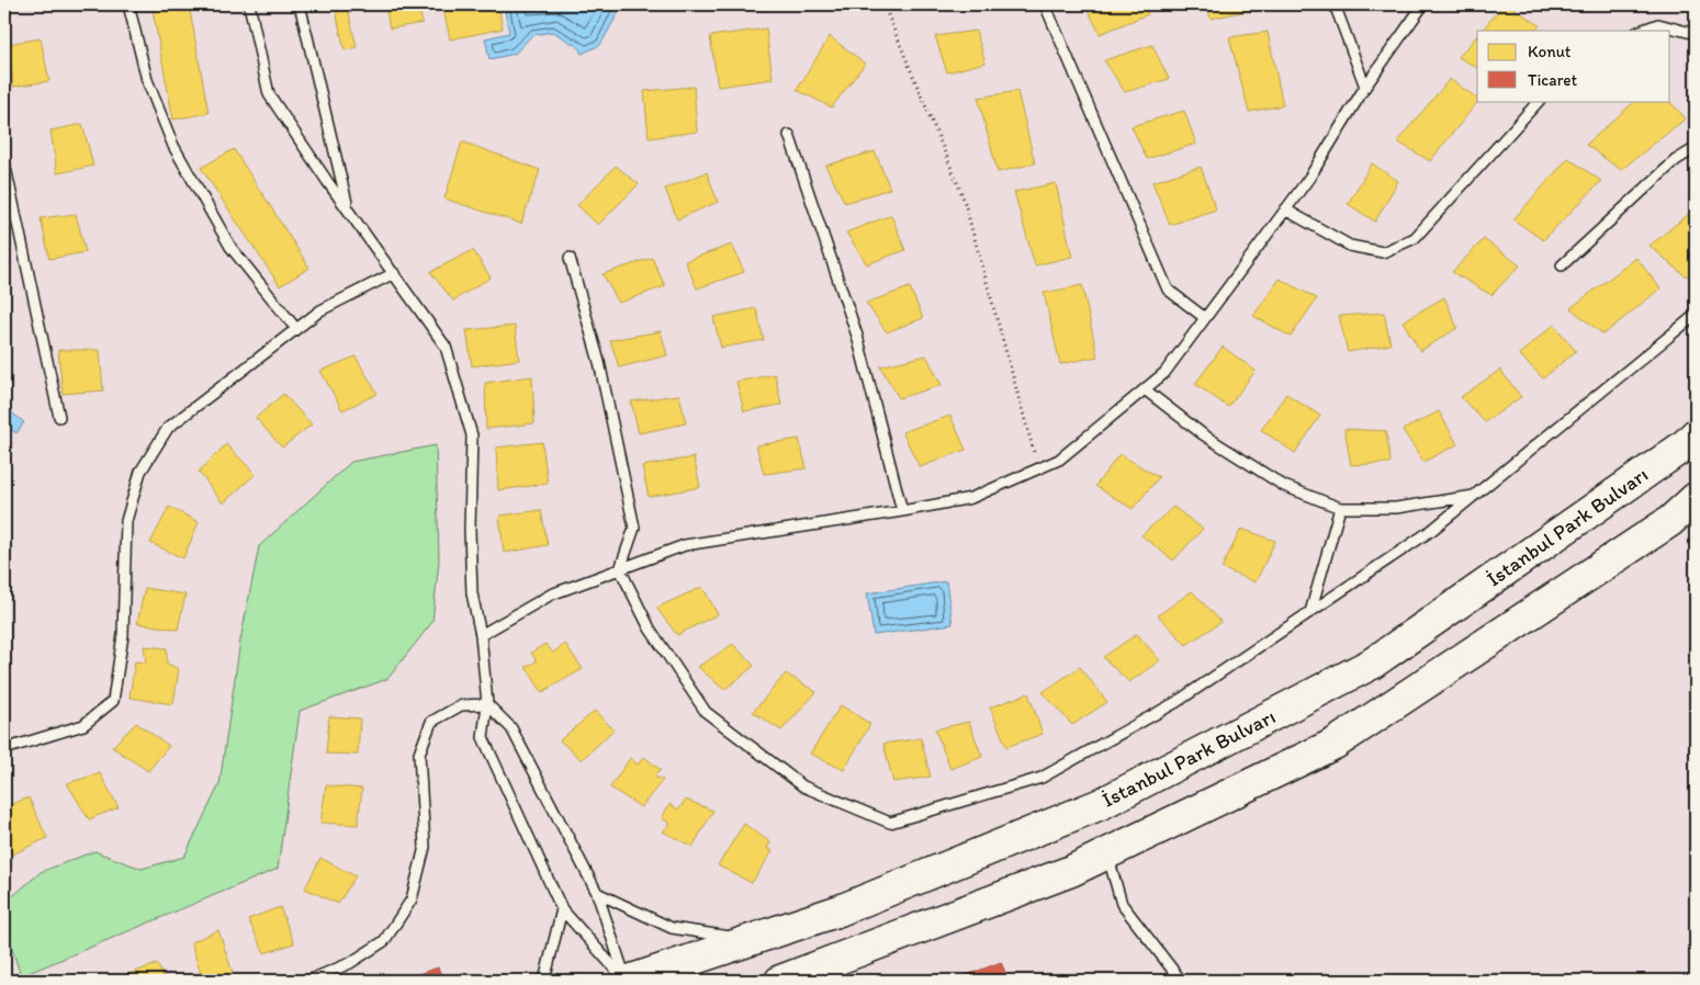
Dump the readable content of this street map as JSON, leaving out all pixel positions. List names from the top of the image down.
{
  "streets": {
    "highway": ["İstanbul Park Bulvarı"]
  },
  "legend": ["Konut", "Ticaret"]
}
